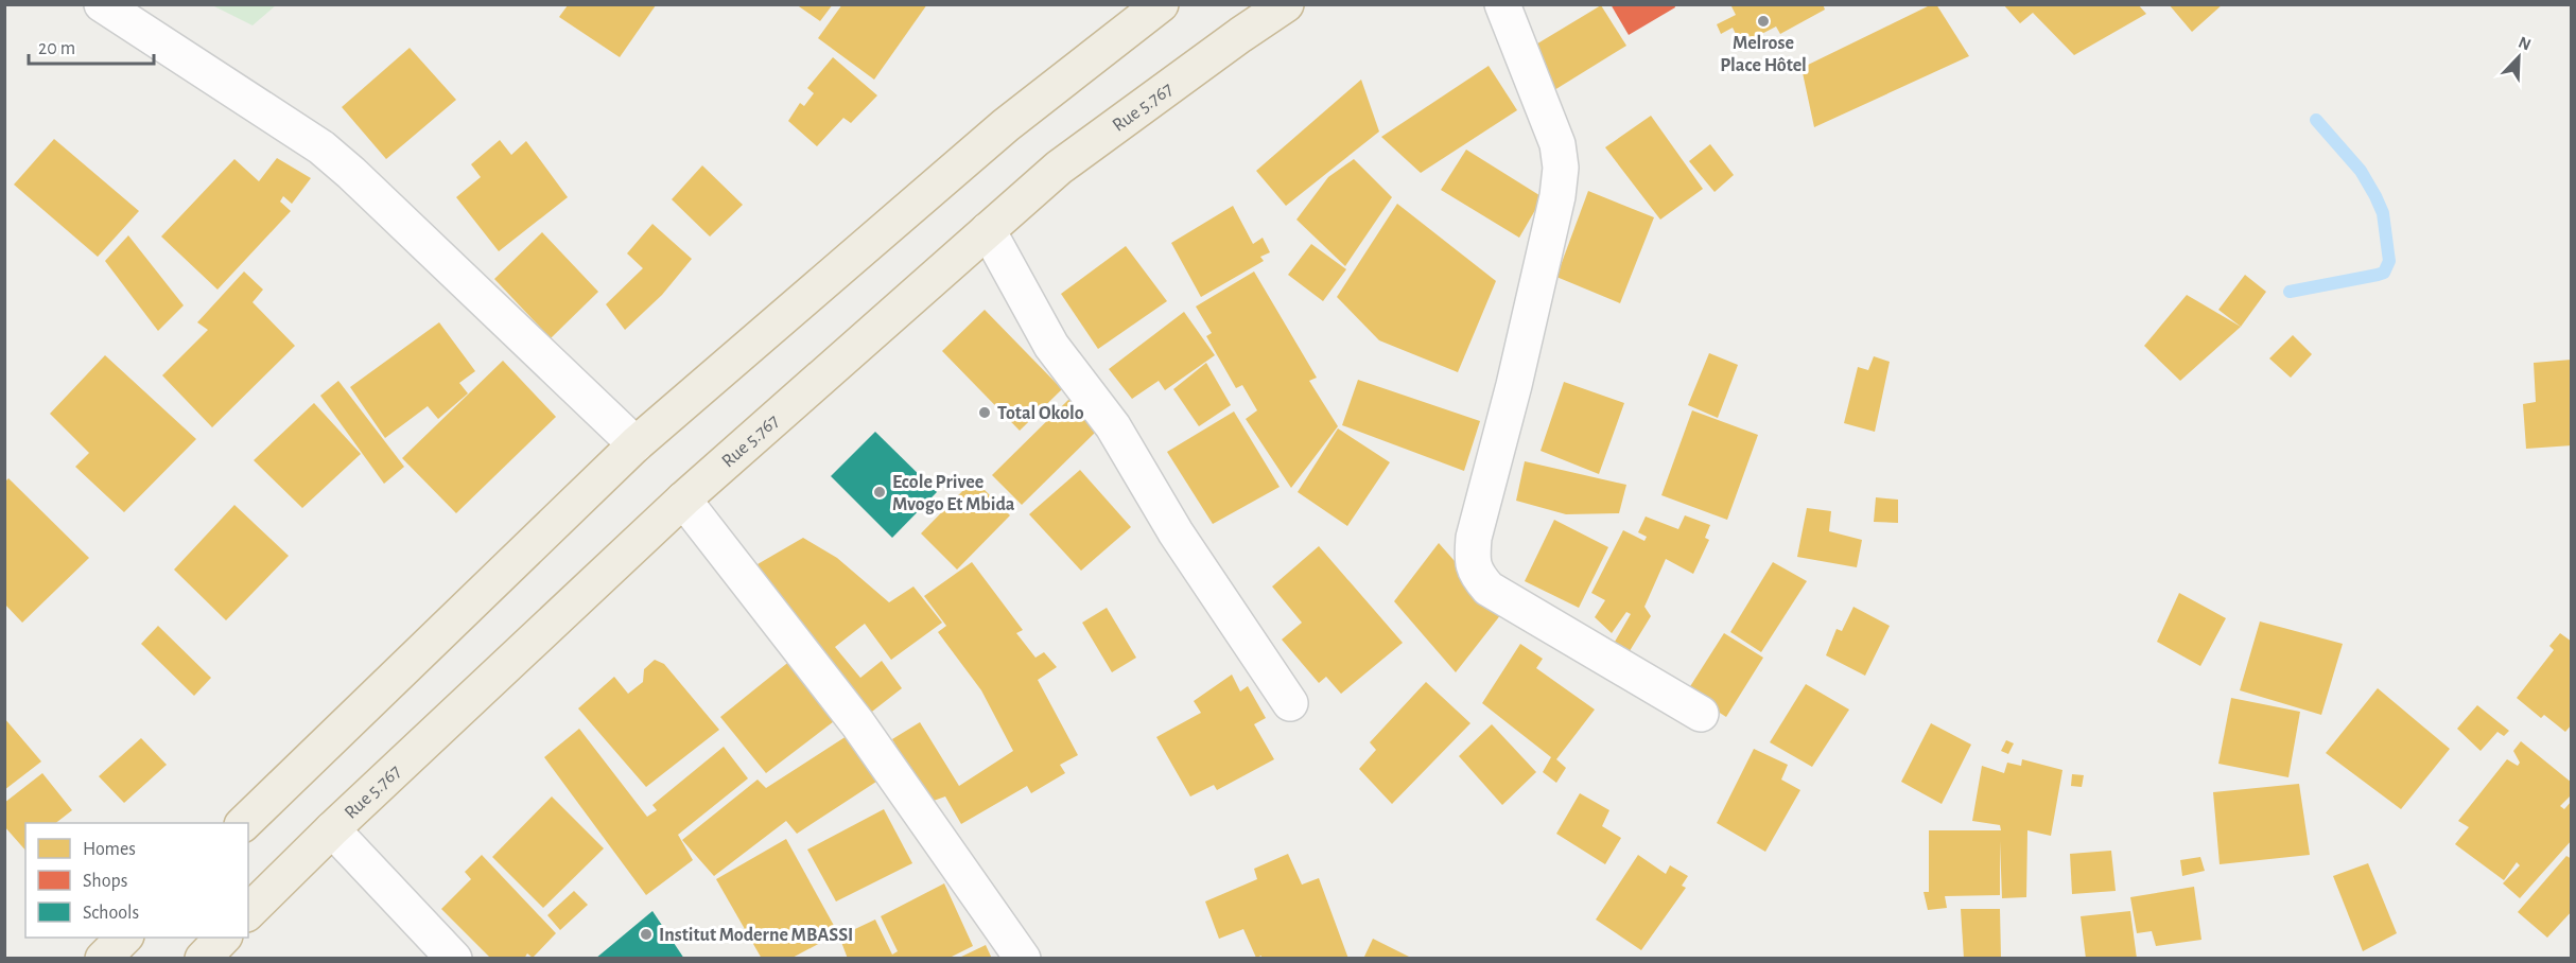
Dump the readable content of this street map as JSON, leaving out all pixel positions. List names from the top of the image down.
{
  "streets": {
    "highway": ["Rue 5.767"]
  },
  "places": [
    "Melrose Place Hôtel",
    "Total Okolo",
    "Ecole Privee Mvogo Et Mbida",
    "Institut Moderne MBASSI"
  ],
  "legend": ["Homes", "Shops", "Schools"],
  "scale_bar": "20 m",
  "north": "top right"
}
